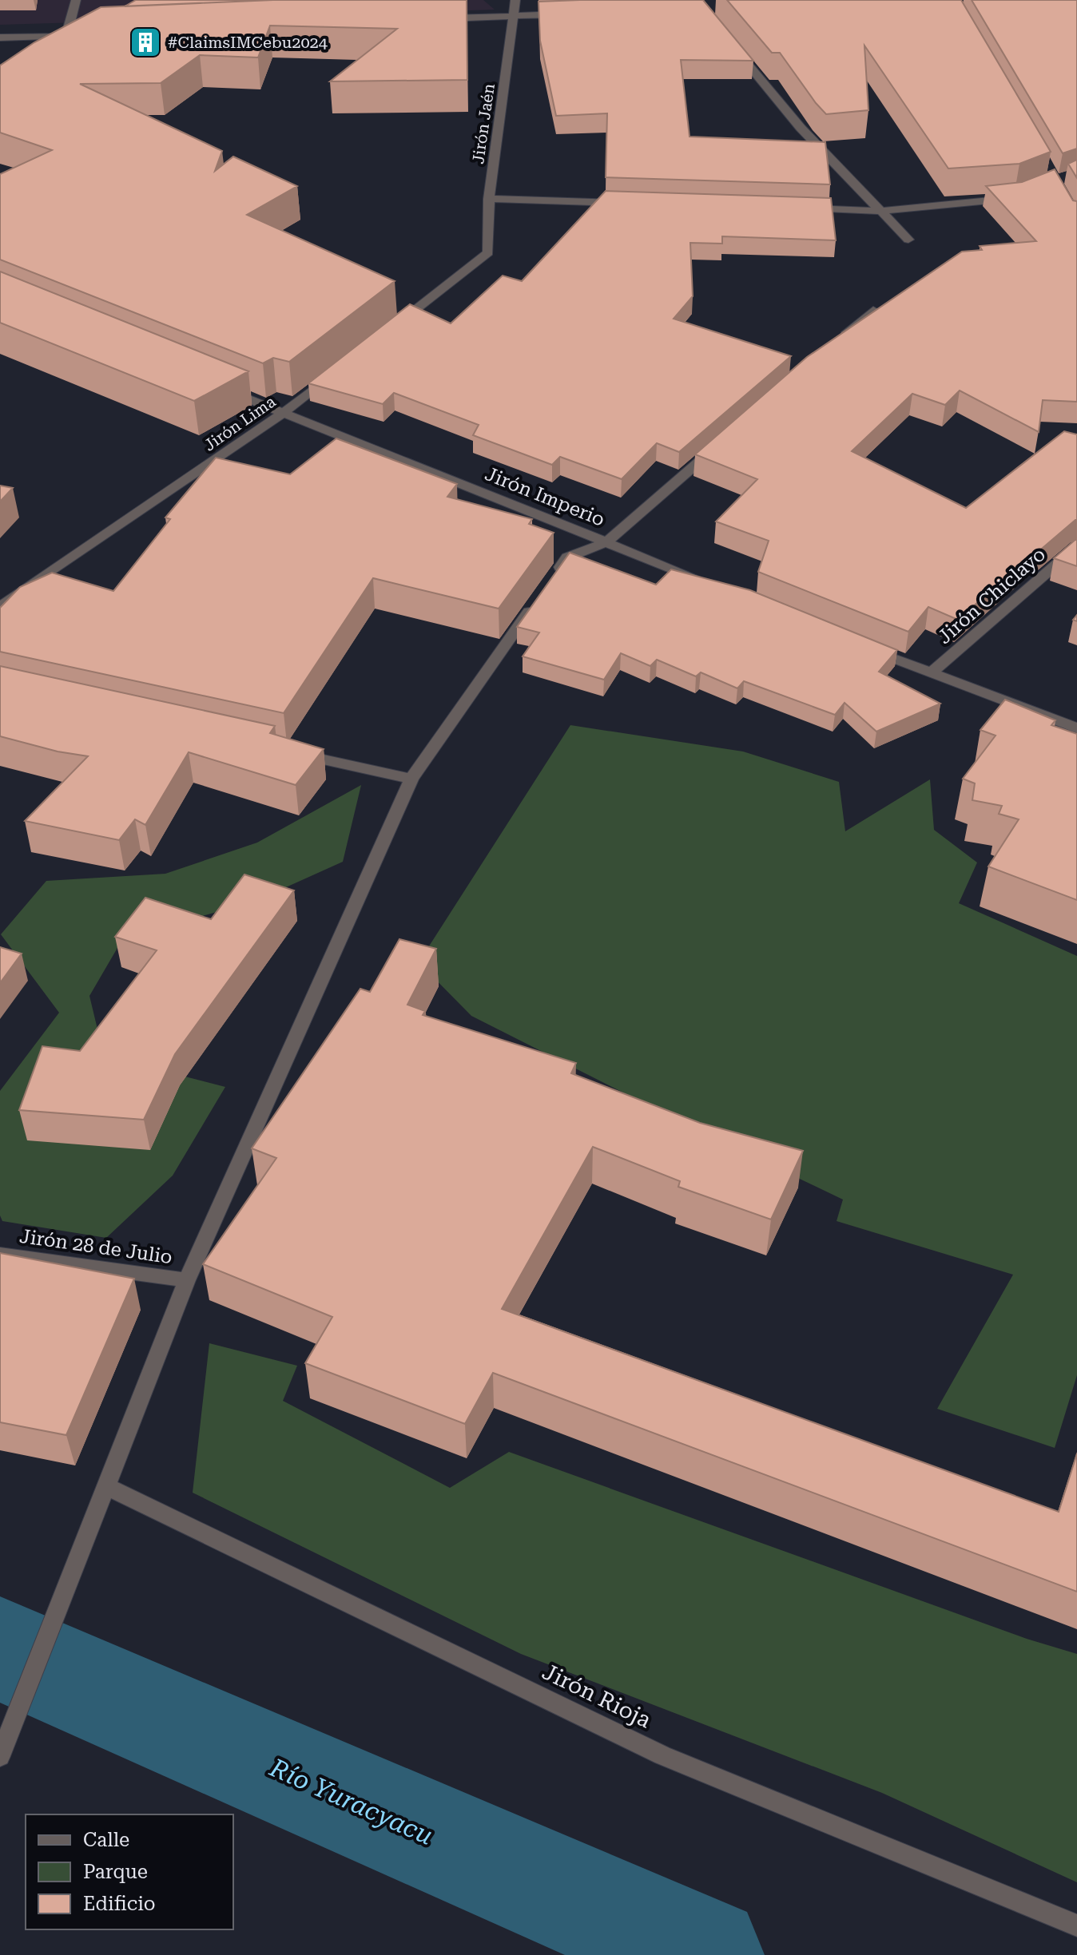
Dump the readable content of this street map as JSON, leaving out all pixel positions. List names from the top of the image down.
{
  "streets": {
    "street": [
      "Jirón Jaén",
      "Jirón Lima",
      "Jirón Imperio",
      "Jirón Chiclayo",
      "Jirón 28 de Julio",
      "Jirón Rioja"
    ]
  },
  "crossings": [
    ["Jirón Lima", "Jirón Imperio"]
  ],
  "water": ["Río Yuracyacu"],
  "places": {
    "building": ["#ClaimsIMCebu2024"]
  },
  "legend": ["Calle", "Parque", "Edificio"]
}
